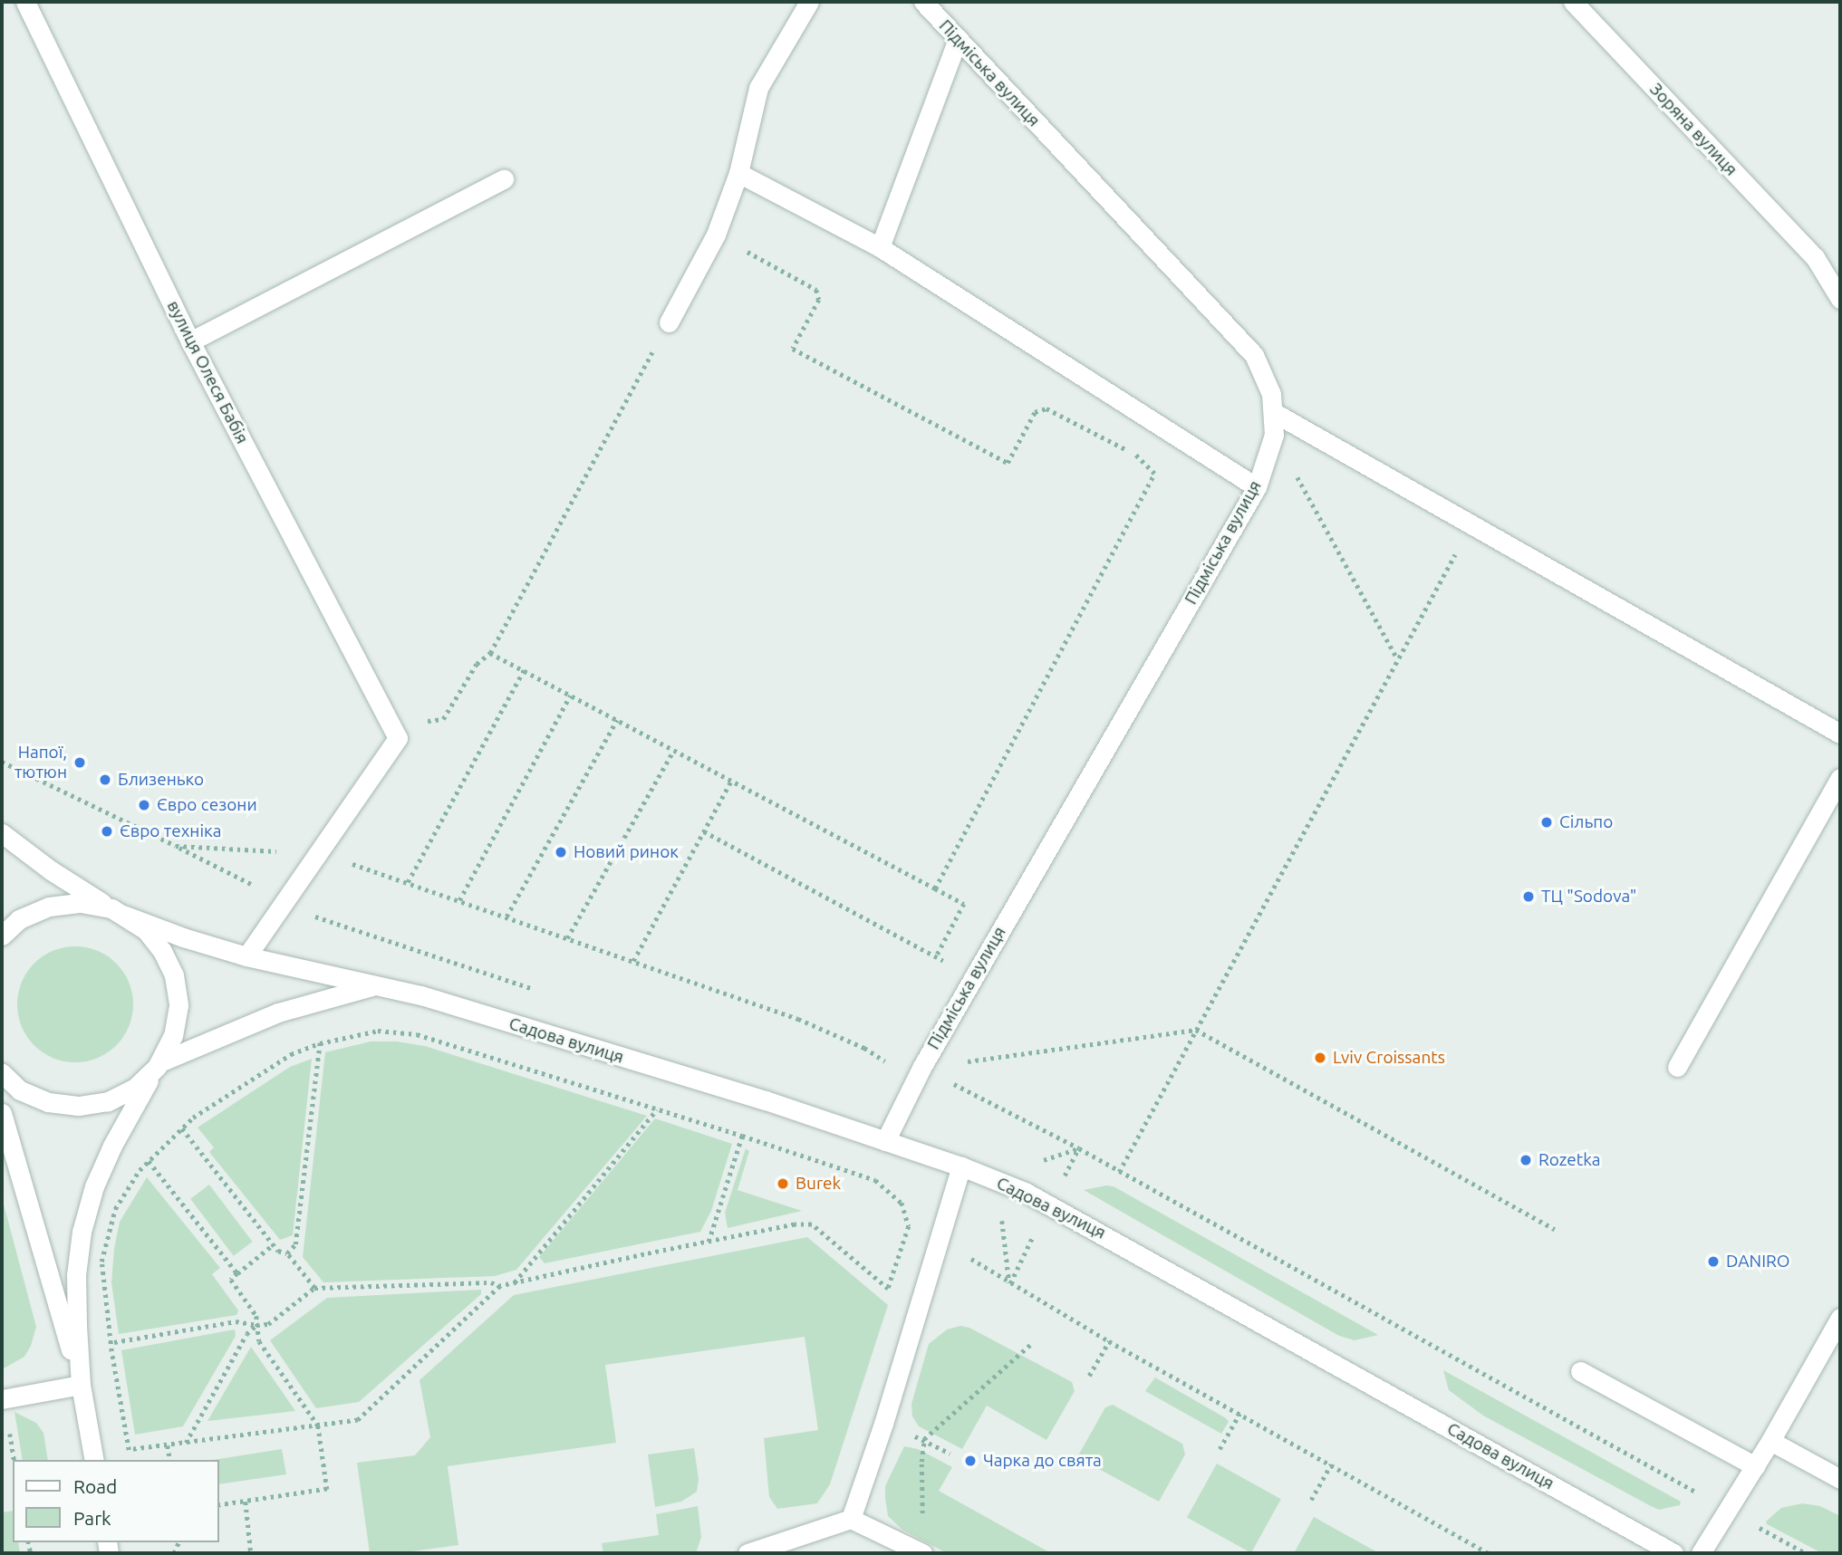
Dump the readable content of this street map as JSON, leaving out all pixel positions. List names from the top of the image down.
{
  "streets": {
    "street": [
      "Підміська вулиця",
      "Зоряна вулиця",
      "вулиця Олеся Бабія",
      "Садова вулиця"
    ]
  },
  "crossings": [
    ["Підміська вулиця", "Садова вулиця"]
  ],
  "places": [
    "Напої, тютюн",
    "Близенько",
    "Євро сезони",
    "Сільпо",
    "Євро техніка",
    "Новий ринок",
    "ТЦ \"Sodova\"",
    "Lviv Croissants",
    "Rozetka",
    "Burek",
    "DANIRO",
    "Чарка до свята"
  ],
  "legend": ["Road", "Park"]
}
